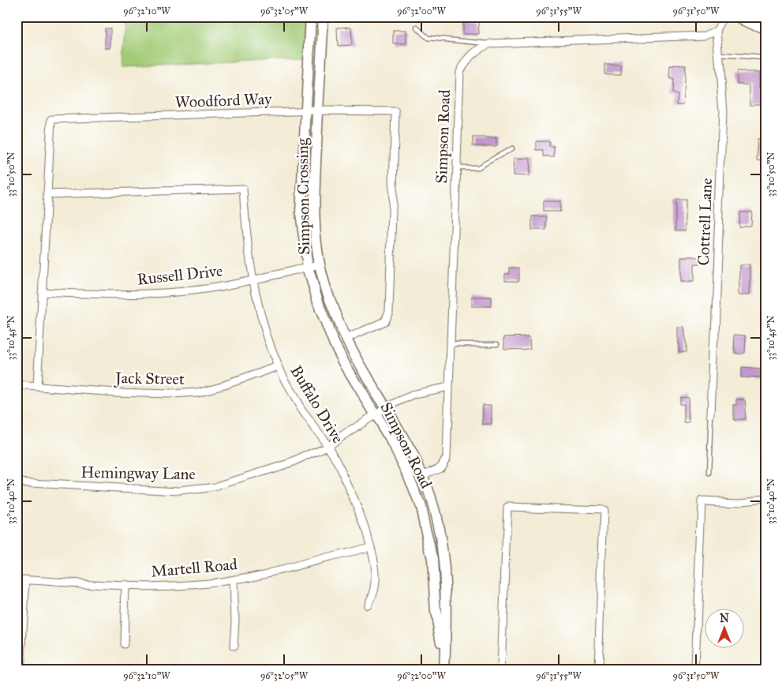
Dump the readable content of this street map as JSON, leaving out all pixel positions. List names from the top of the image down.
{
  "streets": {
    "street": [
      "Woodford Way",
      "Simpson Road",
      "Simpson Crossing",
      "Cottrell Lane",
      "Russell Drive",
      "Jack Street",
      "Buffalo Drive",
      "Hemingway Lane",
      "Martell Road"
    ]
  },
  "crossings": [
    ["Woodford Way", "Simpson Road"],
    ["Woodford Way", "Simpson Crossing"],
    ["Woodford Way", "Buffalo Drive"],
    ["Simpson Road", "Simpson Crossing"],
    ["Simpson Road", "Cottrell Lane"],
    ["Simpson Road", "Russell Drive"],
    ["Simpson Road", "Hemingway Lane"],
    ["Simpson Crossing", "Russell Drive"],
    ["Simpson Crossing", "Hemingway Lane"],
    ["Russell Drive", "Buffalo Drive"],
    ["Jack Street", "Buffalo Drive"],
    ["Buffalo Drive", "Hemingway Lane"],
    ["Buffalo Drive", "Martell Road"]
  ],
  "north": "top",
  "coordinates": [
    "96°32'10\"W",
    "96°32'05\"W",
    "96°32'00\"W",
    "96°31'55\"W",
    "96°31'50\"W",
    "33°10'50\"N",
    "33°10'45\"N",
    "33°10'40\"N"
  ]
}
